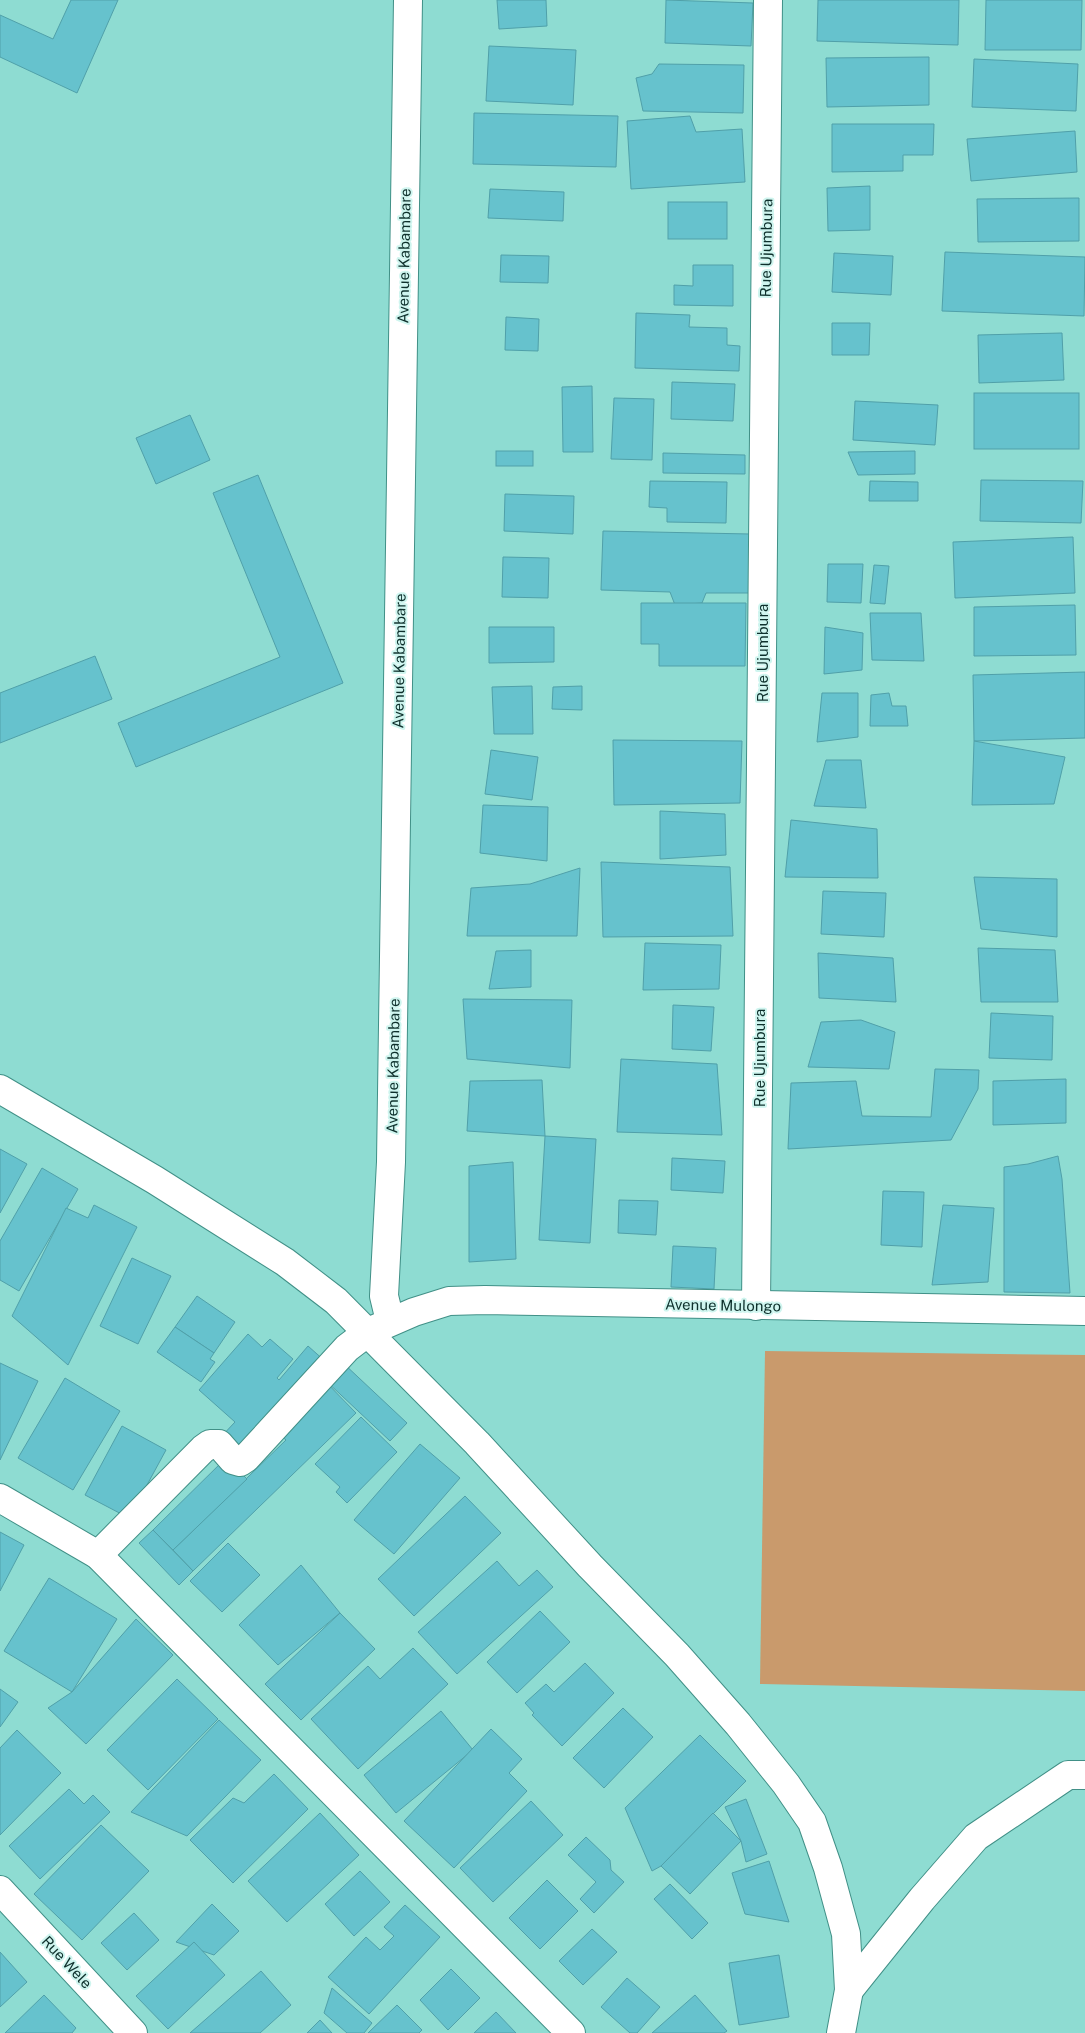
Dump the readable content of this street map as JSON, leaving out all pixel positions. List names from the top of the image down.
{
  "streets": {
    "street": [
      "Rue Ujumbura",
      "Avenue Kabambare",
      "Avenue Mulongo",
      "Rue Wele"
    ]
  },
  "crossings": [
    ["Rue Ujumbura", "Avenue Mulongo"],
    ["Avenue Kabambare", "Avenue Mulongo"]
  ]
}
